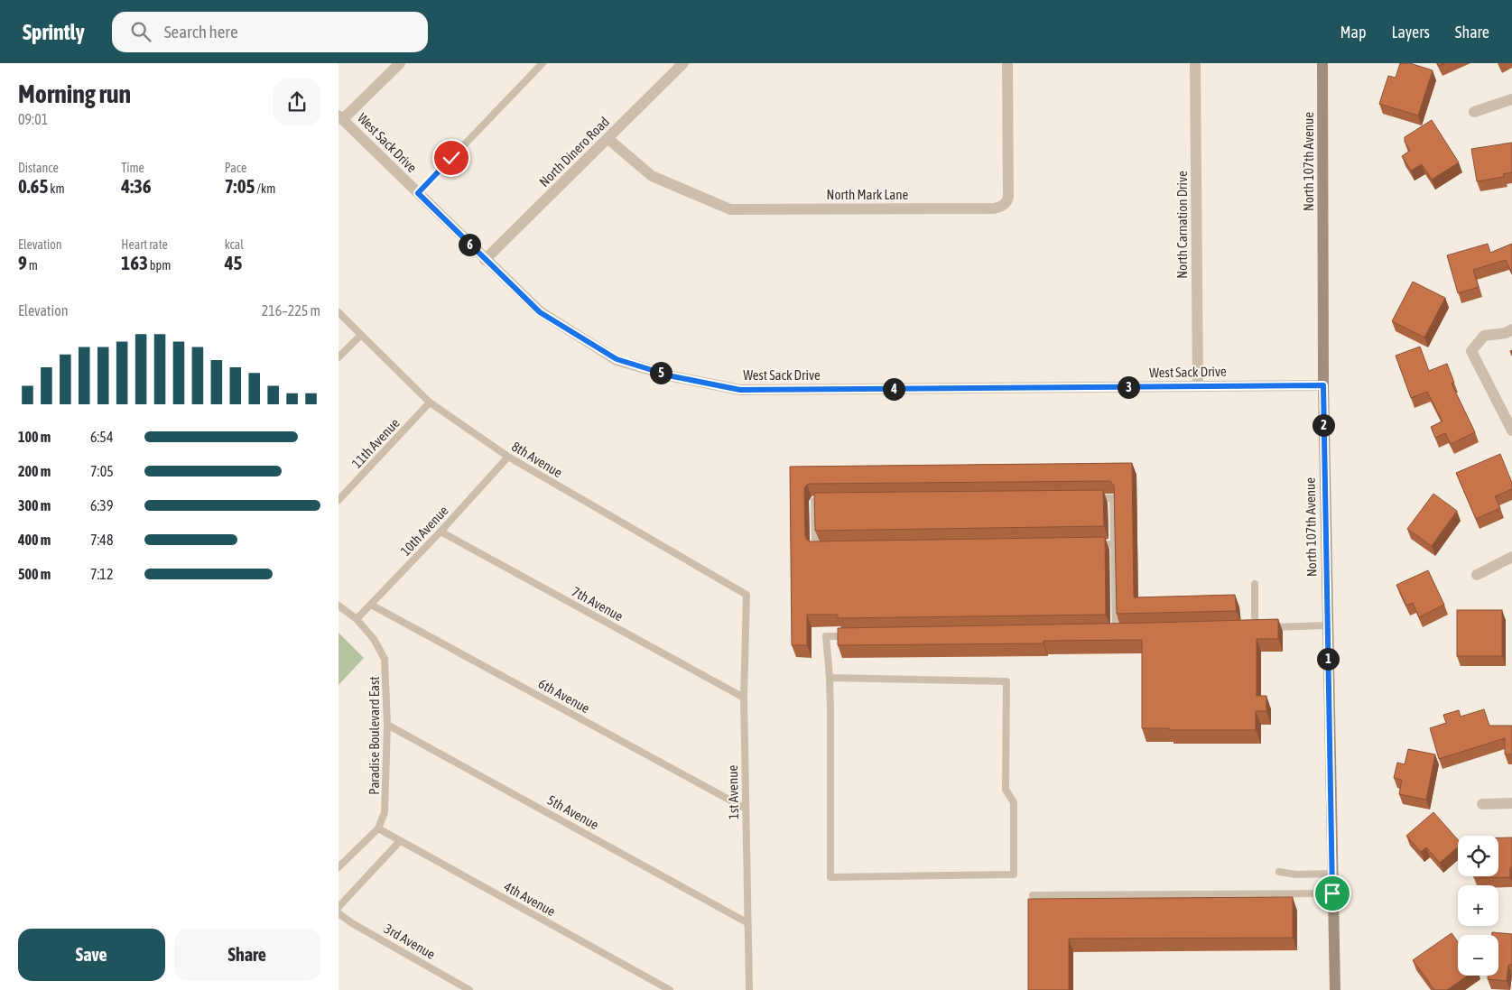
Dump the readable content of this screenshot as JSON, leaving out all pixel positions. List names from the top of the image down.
{
  "streets": {
    "main road": ["North 107th Avenue"],
    "street": [
      "West Sack Drive",
      "North Dinero Road",
      "North Mark Lane",
      "North Carnation Drive"
    ],
    "lane": [
      "11th Avenue",
      "8th Avenue",
      "10th Avenue",
      "7th Avenue",
      "6th Avenue",
      "Paradise Boulevard East",
      "1st Avenue",
      "5th Avenue",
      "4th Avenue",
      "3rd Avenue"
    ]
  },
  "crossings": [
    ["West Sack Drive", "North Dinero Road"],
    ["West Sack Drive", "North 107th Avenue"],
    ["West Sack Drive", "North Carnation Drive"],
    ["North Dinero Road", "North Mark Lane"],
    ["11th Avenue", "8th Avenue"],
    ["8th Avenue", "10th Avenue"],
    ["8th Avenue", "1st Avenue"],
    ["10th Avenue", "7th Avenue"],
    ["10th Avenue", "6th Avenue"],
    ["10th Avenue", "Paradise Boulevard East"],
    ["7th Avenue", "1st Avenue"],
    ["6th Avenue", "1st Avenue"],
    ["Paradise Boulevard East", "5th Avenue"],
    ["Paradise Boulevard East", "4th Avenue"],
    ["1st Avenue", "5th Avenue"]
  ],
  "page": {
    "header": "Sprintly",
    "search": "Search here",
    "nav": ["Map", "Layers", "Share"],
    "heading": ["Morning run", "09:01"],
    "stats": [
      ["Distance", "0.65 km"],
      ["Time", "4:36"],
      ["Pace", "7:05 /km"],
      ["Elevation", "9 m"],
      ["Heart rate", "163 bpm"],
      ["kcal", "45"]
    ],
    "pins": [
      "6",
      "5",
      "3",
      "4",
      "2",
      "1"
    ],
    "chart": ["Elevation", "216–225 m"],
    "list": [
      {
        "name": "100 m",
        "note": "6:54"
      },
      {
        "name": "200 m",
        "note": "7:05"
      },
      {
        "name": "300 m",
        "note": "6:39"
      },
      {
        "name": "400 m",
        "note": "7:48"
      },
      {
        "name": "500 m",
        "note": "7:12"
      }
    ],
    "map_buttons": ["+", "−"],
    "buttons": ["Save", "Share"]
  }
}
